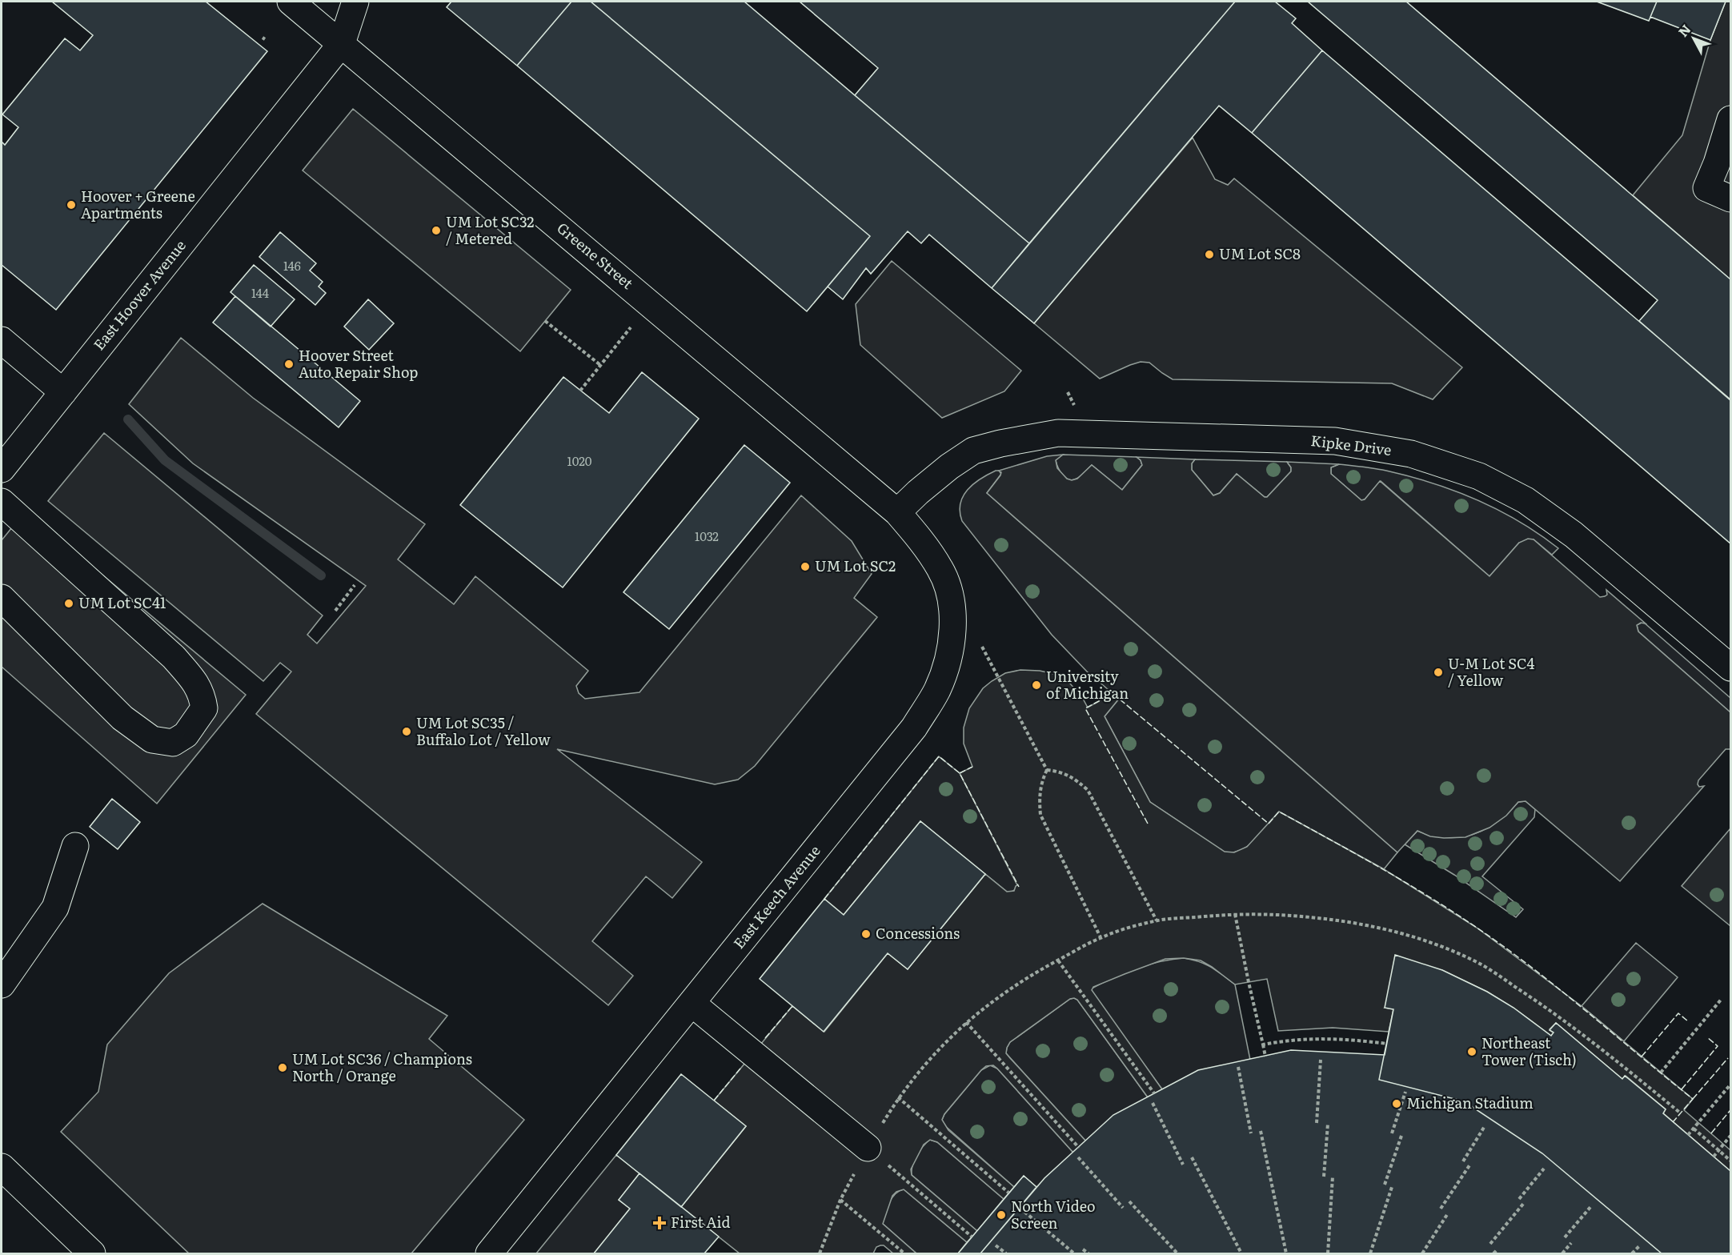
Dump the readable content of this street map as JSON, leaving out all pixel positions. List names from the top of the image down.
{
  "streets": {
    "street": [
      "Greene Street",
      "East Hoover Avenue",
      "Kipke Drive",
      "East Keech Avenue"
    ]
  },
  "crossings": [
    ["Greene Street", "East Hoover Avenue"],
    ["Greene Street", "Kipke Drive"],
    ["Greene Street", "East Keech Avenue"],
    ["Kipke Drive", "East Keech Avenue"]
  ],
  "places": {
    "other": [
      "Hoover + Greene Apartments",
      "UM Lot SC32 / Metered",
      "UM Lot SC8",
      "Hoover Street Auto Repair Shop",
      "UM Lot SC2",
      "UM Lot SC41",
      "U-M Lot SC4 / Yellow",
      "University of Michigan",
      "UM Lot SC35 / Buffalo Lot / Yellow",
      "Concessions",
      "Northeast Tower (Tisch)",
      "UM Lot SC36 / Champions North / Orange",
      "Michigan Stadium",
      "North Video Screen"
    ],
    "health": ["First Aid"]
  },
  "house_numbers": [
    "146",
    "144",
    "1020",
    "1032"
  ],
  "north": "top left"
}
